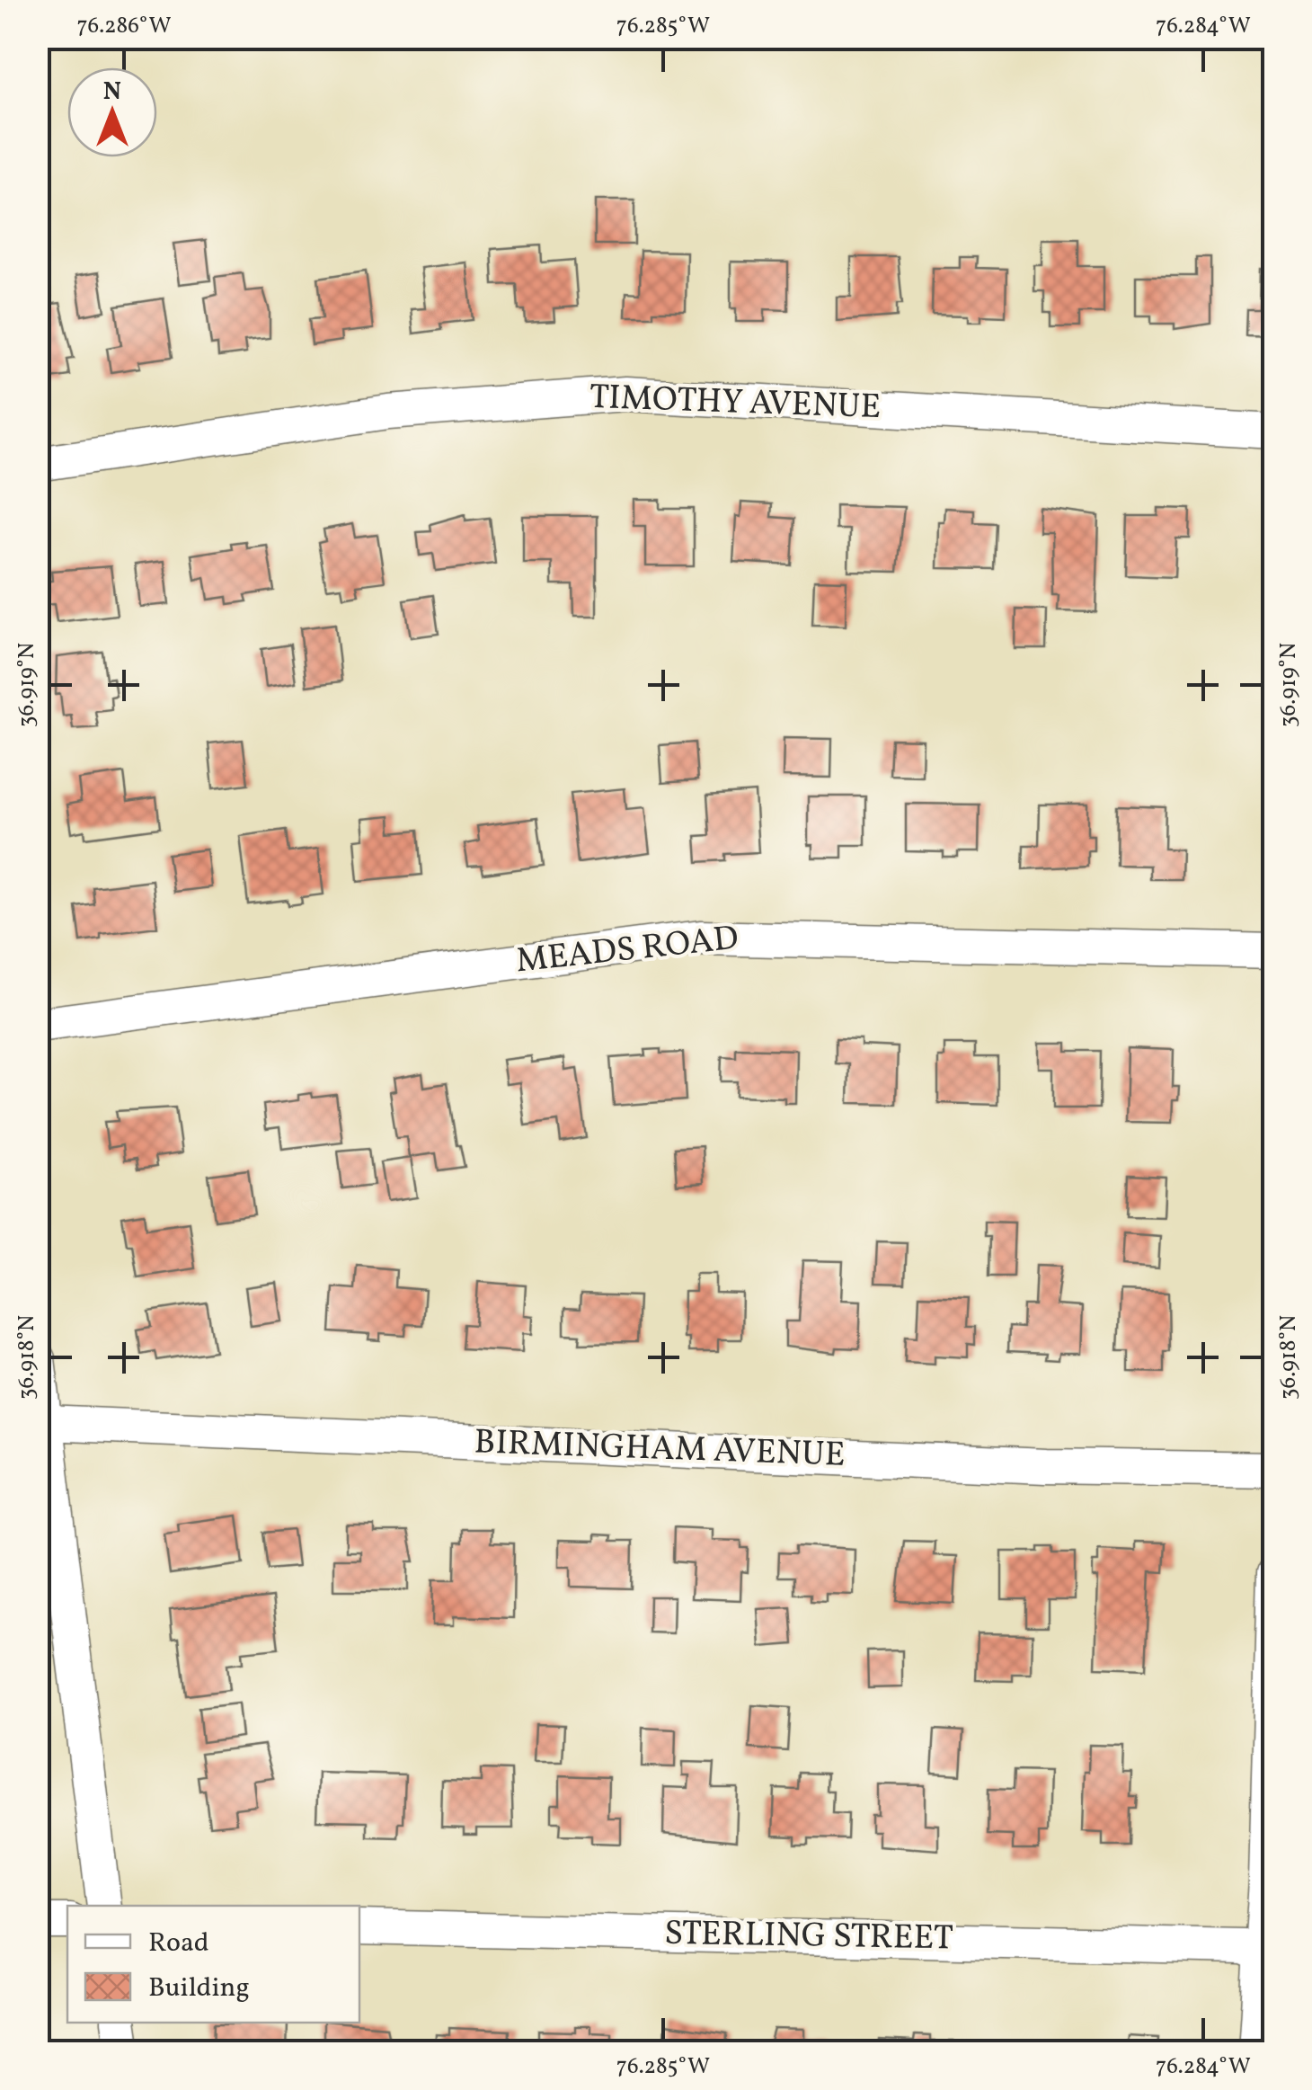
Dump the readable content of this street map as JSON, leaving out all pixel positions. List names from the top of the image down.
{
  "streets": {
    "street": [
      "TIMOTHY AVENUE",
      "MEADS ROAD",
      "BIRMINGHAM AVENUE",
      "STERLING STREET"
    ]
  },
  "legend": ["Road", "Building"],
  "north": "top",
  "coordinates": [
    "76.286°W",
    "76.285°W",
    "76.284°W",
    "36.919°N",
    "36.918°N"
  ]
}
